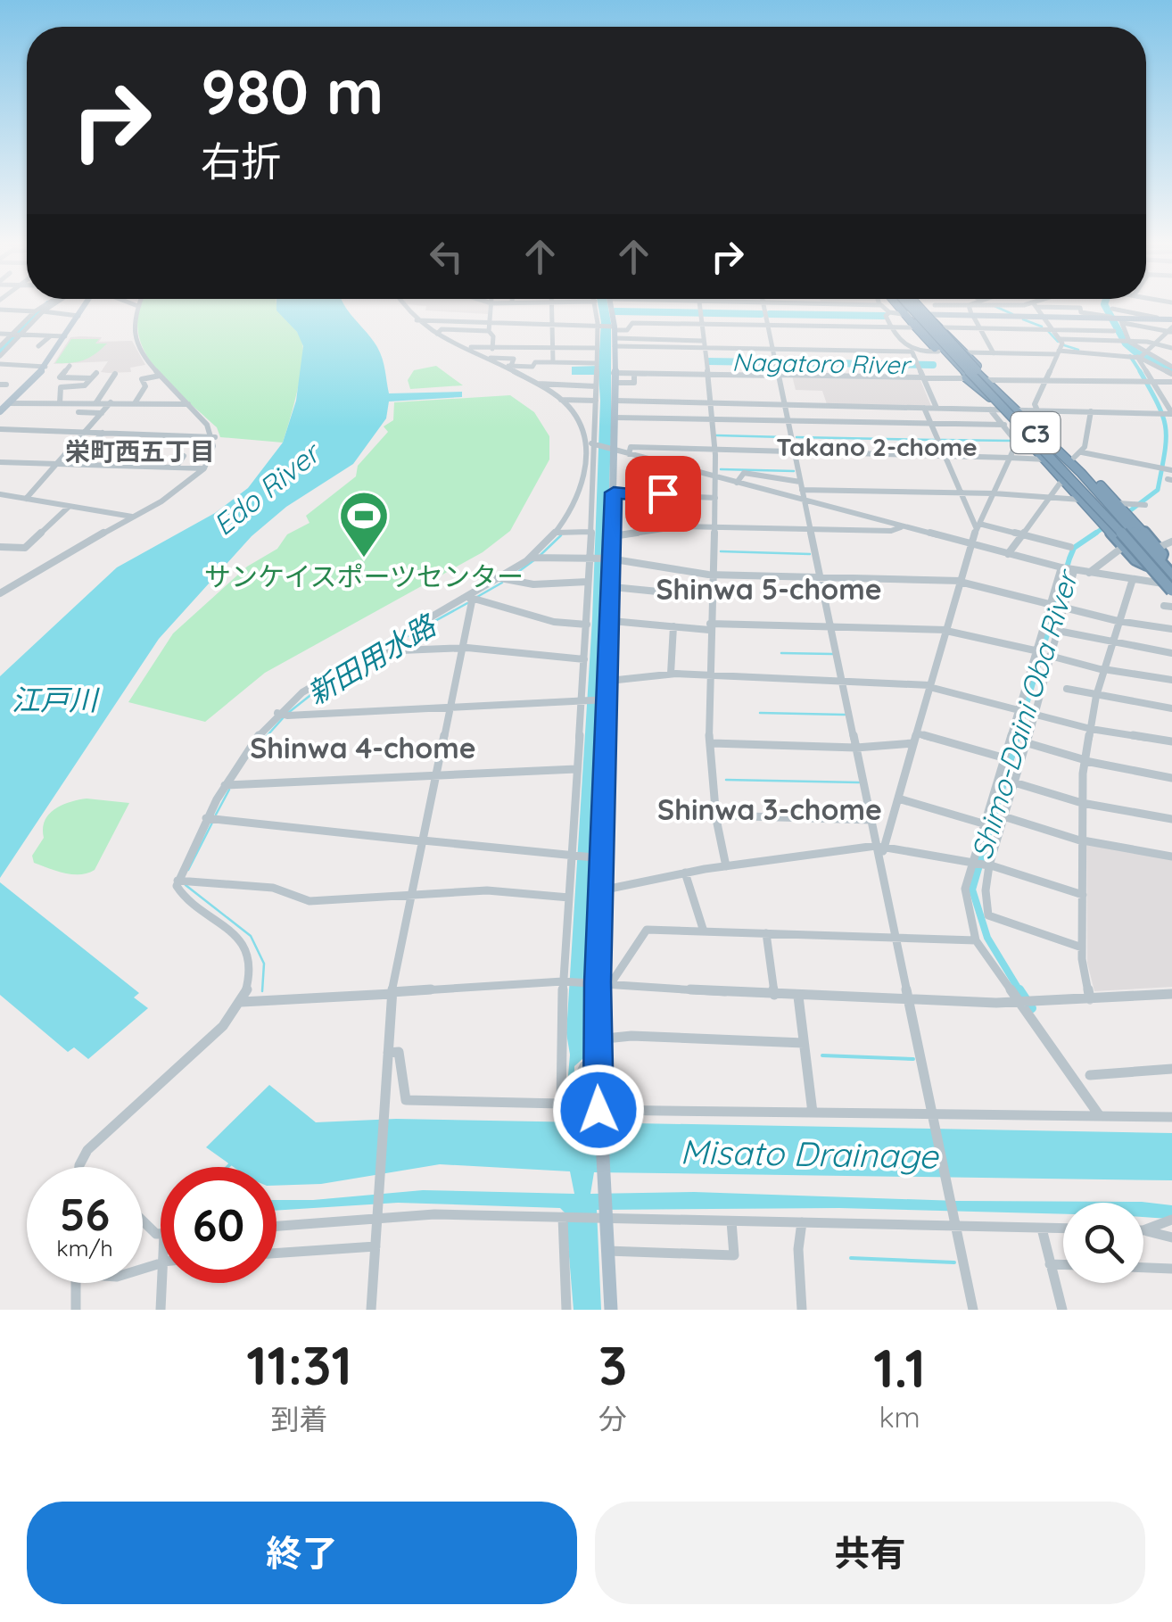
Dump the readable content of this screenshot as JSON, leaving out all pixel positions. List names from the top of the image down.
{
  "streets": {
    "highway": ["C3"]
  },
  "districts": [
    "Takano 2-chome",
    "栄町西五丁目",
    "Shinwa 5-chome",
    "Shinwa 4-chome",
    "Shinwa 3-chome"
  ],
  "water": [
    "Nagatoro River",
    "Edo River",
    "新田用水路",
    "江戸川",
    "Shimo-Daini Oba River",
    "Misato Drainage"
  ],
  "places": {
    "sports": ["サンケイスポーツセンター"]
  },
  "page": {
    "turn": ["980 m", "右折"],
    "speed": "56 km/h",
    "limit": "60",
    "eta": [
      "11:31",
      "到着",
      "3",
      "分",
      "1.1",
      "km"
    ],
    "buttons": ["終了", "共有"]
  }
}
